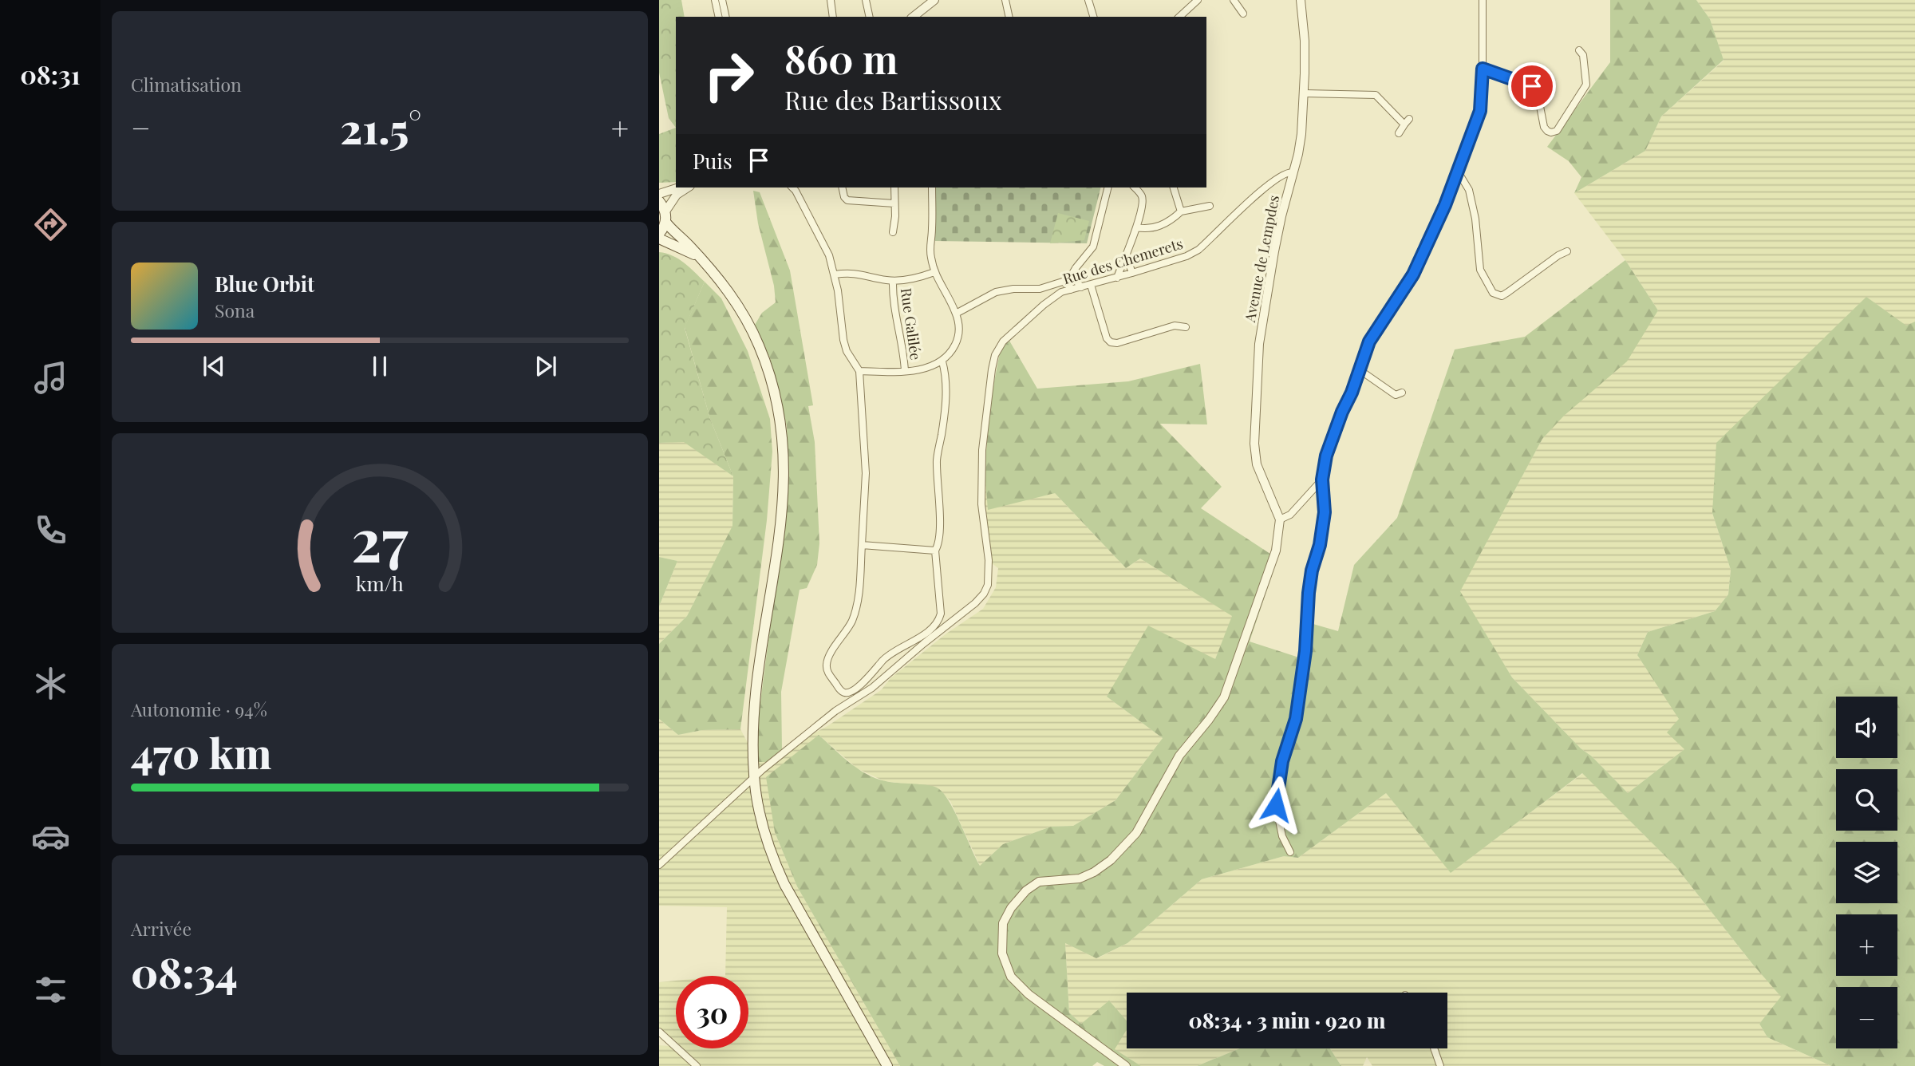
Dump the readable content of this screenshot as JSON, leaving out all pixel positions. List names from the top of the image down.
{
  "streets": {
    "street": ["Avenue de Lempdes", "Rue des Chemerets", "Rue Galilée"]
  },
  "crossings": [
    ["Avenue de Lempdes", "Rue des Chemerets"]
  ],
  "page": {
    "tabs": "08:31",
    "tile": [
      "Climatisation",
      ["Autonomie · 94%", "470 km"],
      ["Arrivée", "08:34"]
    ],
    "turn": ["860 m", "Rue des Bartissoux"],
    "heat": ["−", "21.5°", "+"],
    "then": "Puis",
    "song": ["Blue Orbit", "Sona"],
    "map_buttons": ["+", "−"],
    "limit": "30",
    "trip": "08:34 · 3 min · 920 m",
    "gauge": ["27", "km/h"]
  }
}
